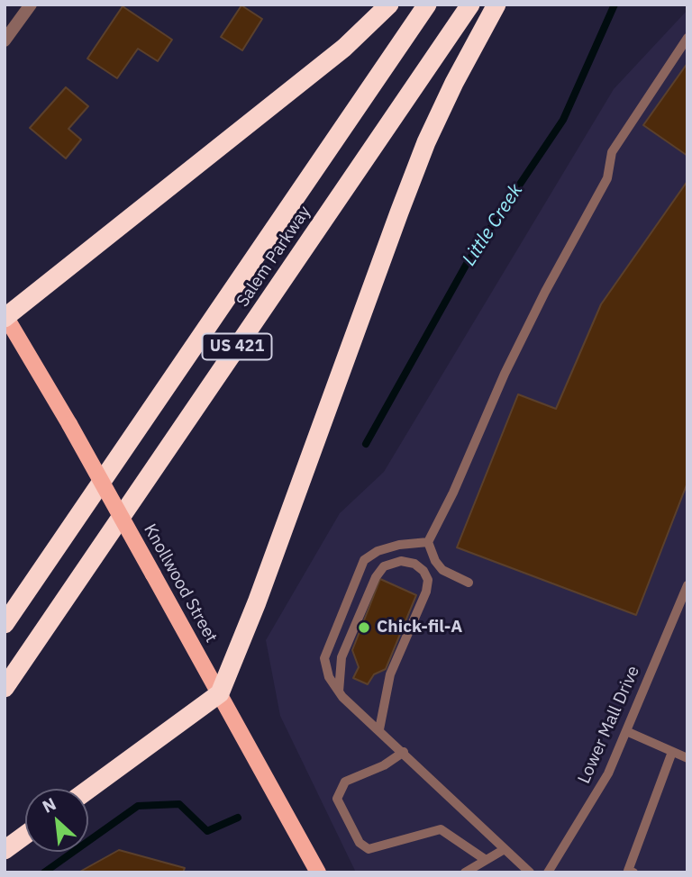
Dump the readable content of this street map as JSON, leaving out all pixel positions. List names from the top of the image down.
{
  "streets": {
    "highway": ["Salem Parkway", "US 421"],
    "main road": ["Knollwood Street"],
    "lane": ["Lower Mall Drive"]
  },
  "water": ["Little Creek"],
  "places": ["Chick-fil-A"],
  "north": "top left"
}
